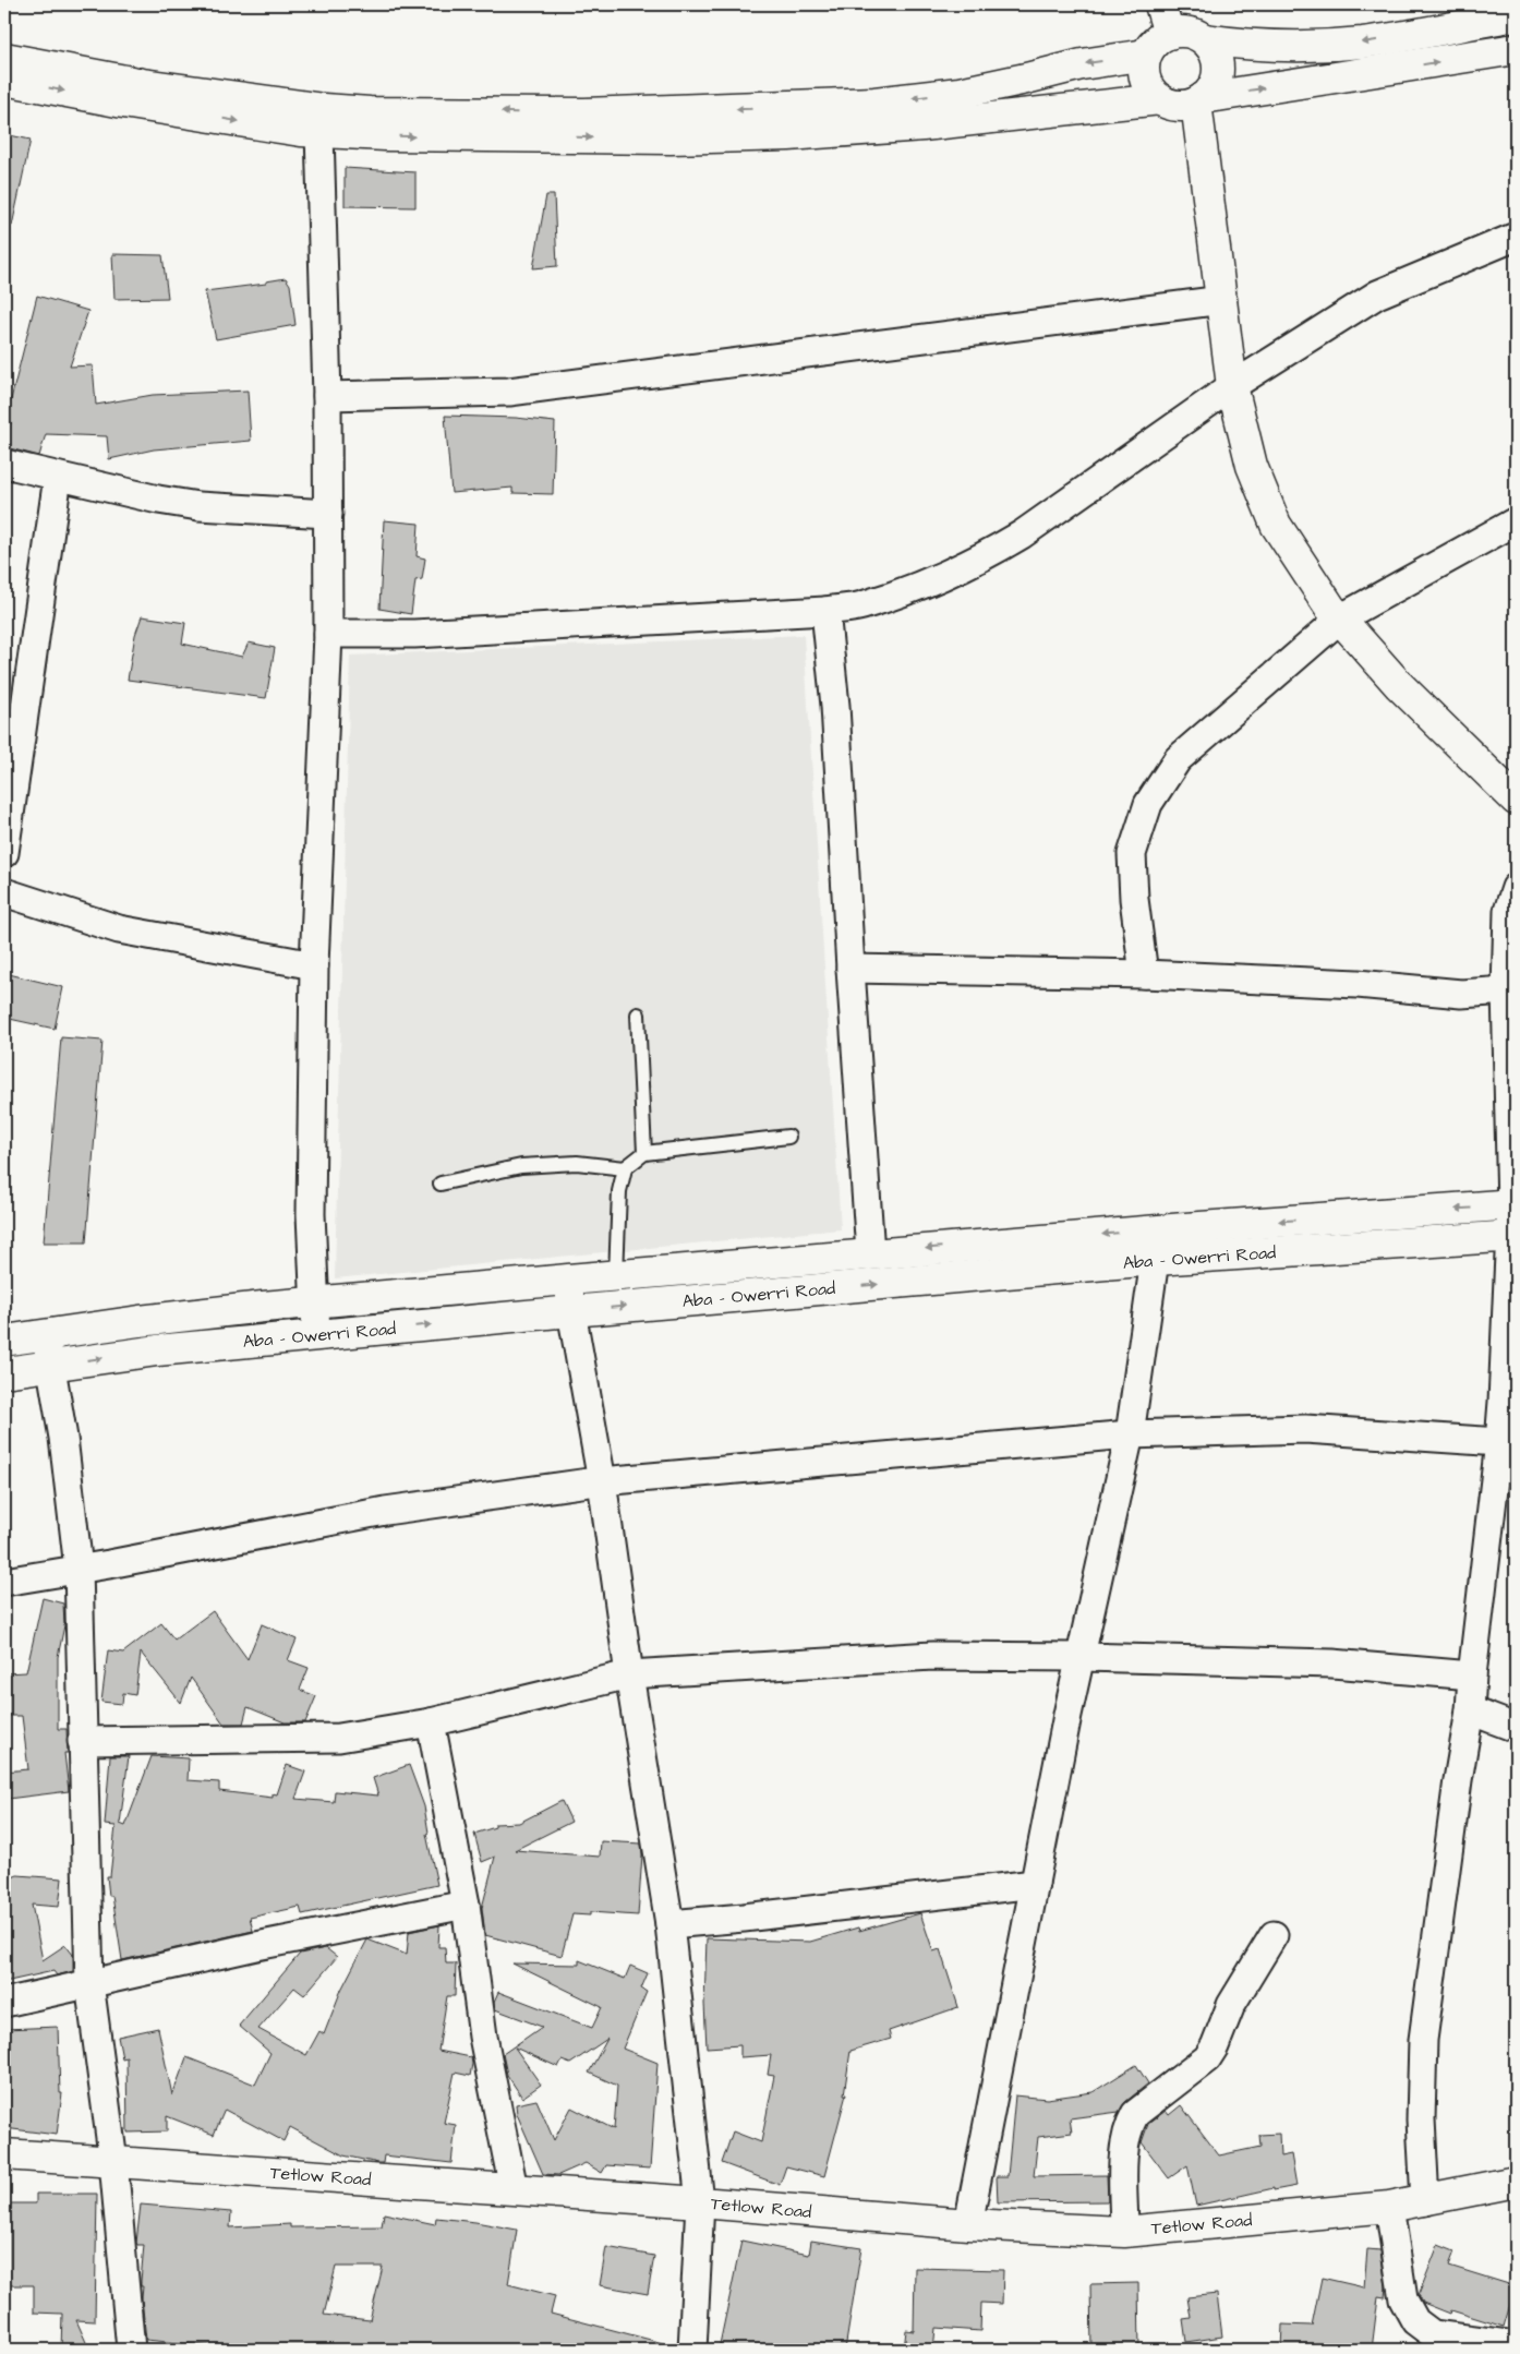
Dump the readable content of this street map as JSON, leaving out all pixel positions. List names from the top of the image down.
{
  "streets": {
    "main road": ["Aba - Owerri Road", "Tetlow Road"]
  }
}
